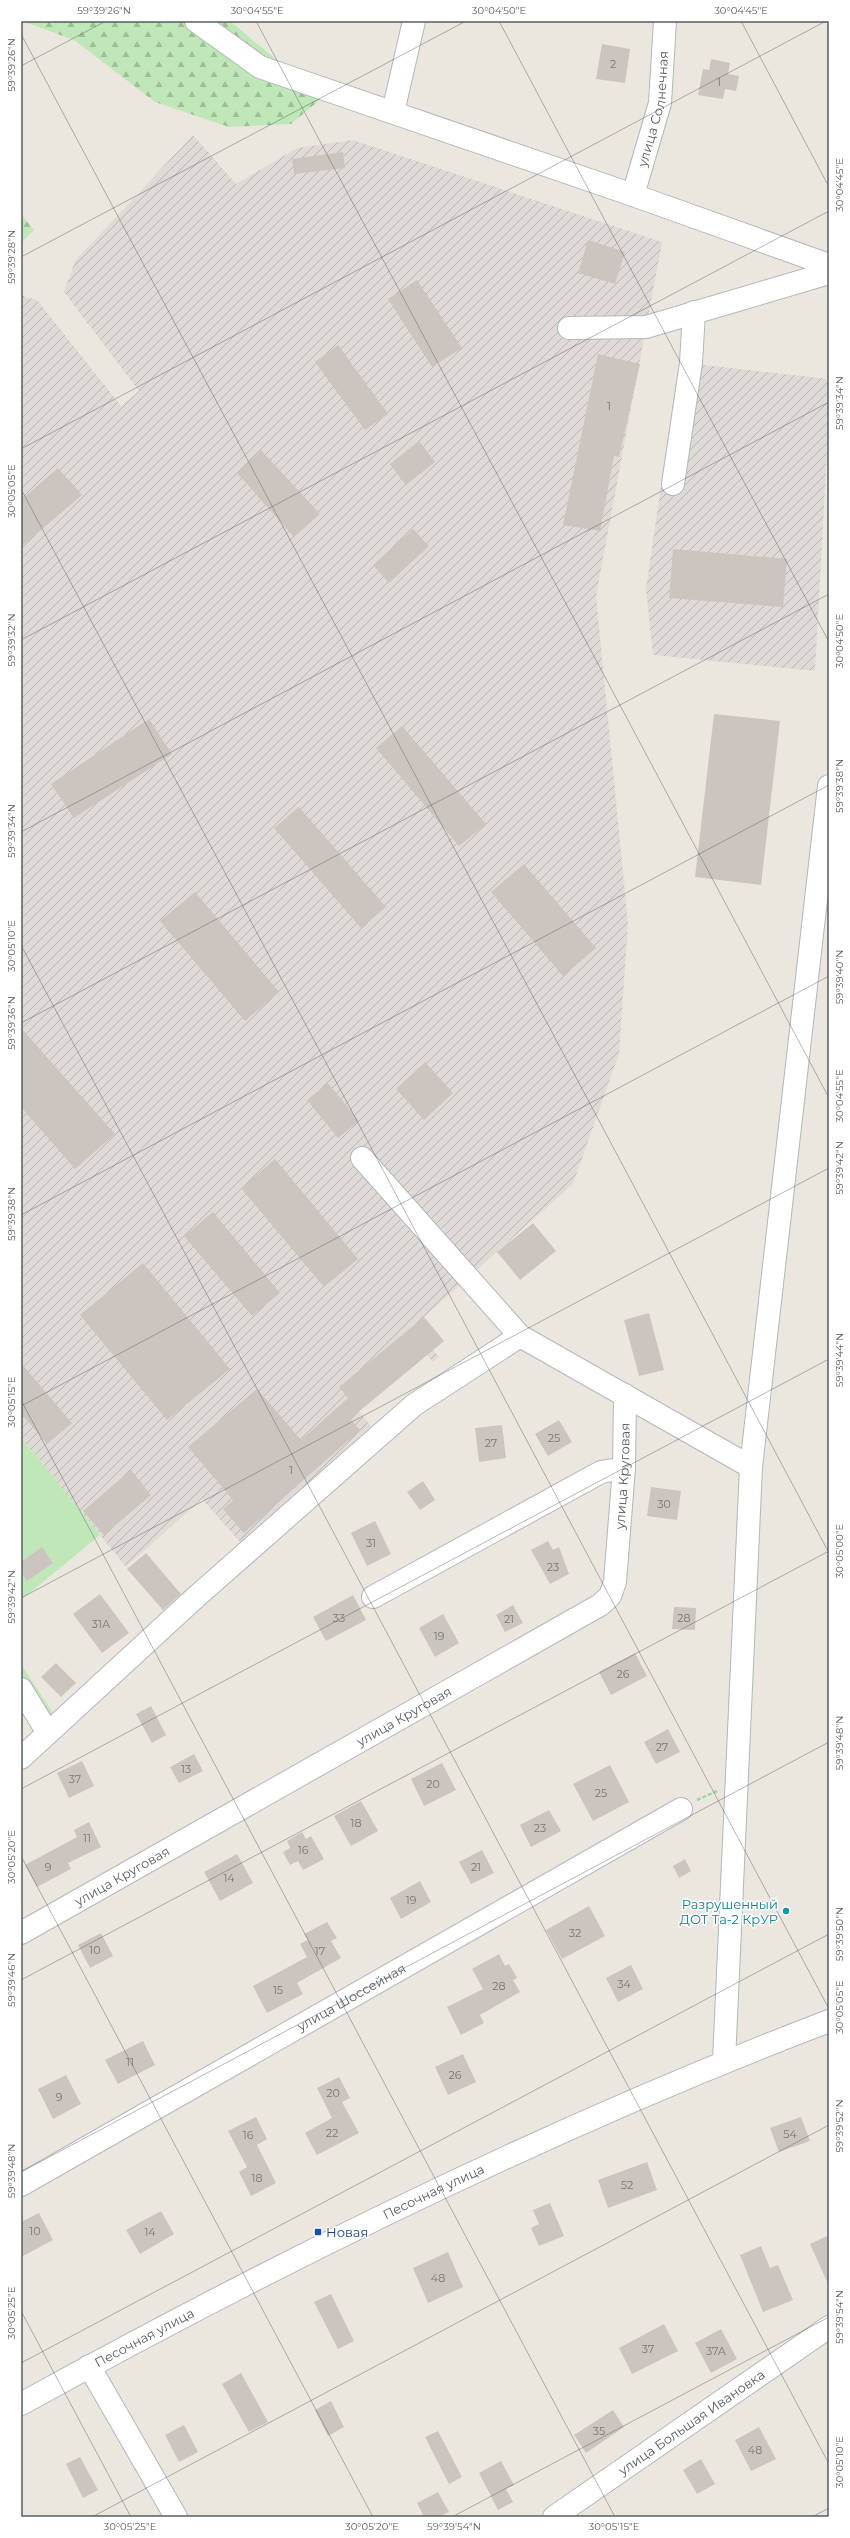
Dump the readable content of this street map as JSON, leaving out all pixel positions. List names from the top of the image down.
{
  "streets": {
    "street": [
      "улица Солнечная",
      "улица Круговая",
      "улица Шоссейная",
      "Песочная улица",
      "улица Большая Ивановка"
    ]
  },
  "places": {
    "other": ["Разрушенный ДОТ Та-2 КрУР"],
    "transit": ["Новая"]
  },
  "house_numbers": [
    "2",
    "1",
    "1",
    "25",
    "27",
    "1",
    "30",
    "31",
    "23",
    "33",
    "28",
    "21",
    "31А",
    "19",
    "26",
    "27",
    "13",
    "37",
    "20",
    "25",
    "18",
    "23",
    "11",
    "16",
    "9",
    "21",
    "14",
    "19",
    "32",
    "10",
    "17",
    "34",
    "28",
    "15",
    "11",
    "26",
    "20",
    "9",
    "22",
    "54",
    "16",
    "18",
    "52",
    "10",
    "14",
    "48",
    "37",
    "37А",
    "35",
    "48"
  ],
  "coordinates": [
    "59°39'26\"N",
    "30°04'55\"E",
    "30°04'50\"E",
    "30°04'45\"E",
    "59°39'28\"N",
    "59°39'34\"N",
    "30°05'05\"E",
    "59°39'32\"N",
    "59°39'38\"N",
    "30°05'10\"E",
    "59°39'40\"N",
    "59°39'36\"N",
    "59°39'42\"N",
    "59°39'44\"N",
    "30°05'15\"E",
    "30°05'00\"E",
    "59°39'48\"N",
    "30°05'20\"E",
    "59°39'50\"N",
    "59°39'46\"N",
    "59°39'52\"N",
    "30°05'25\"E",
    "59°39'54\"N"
  ]
}
